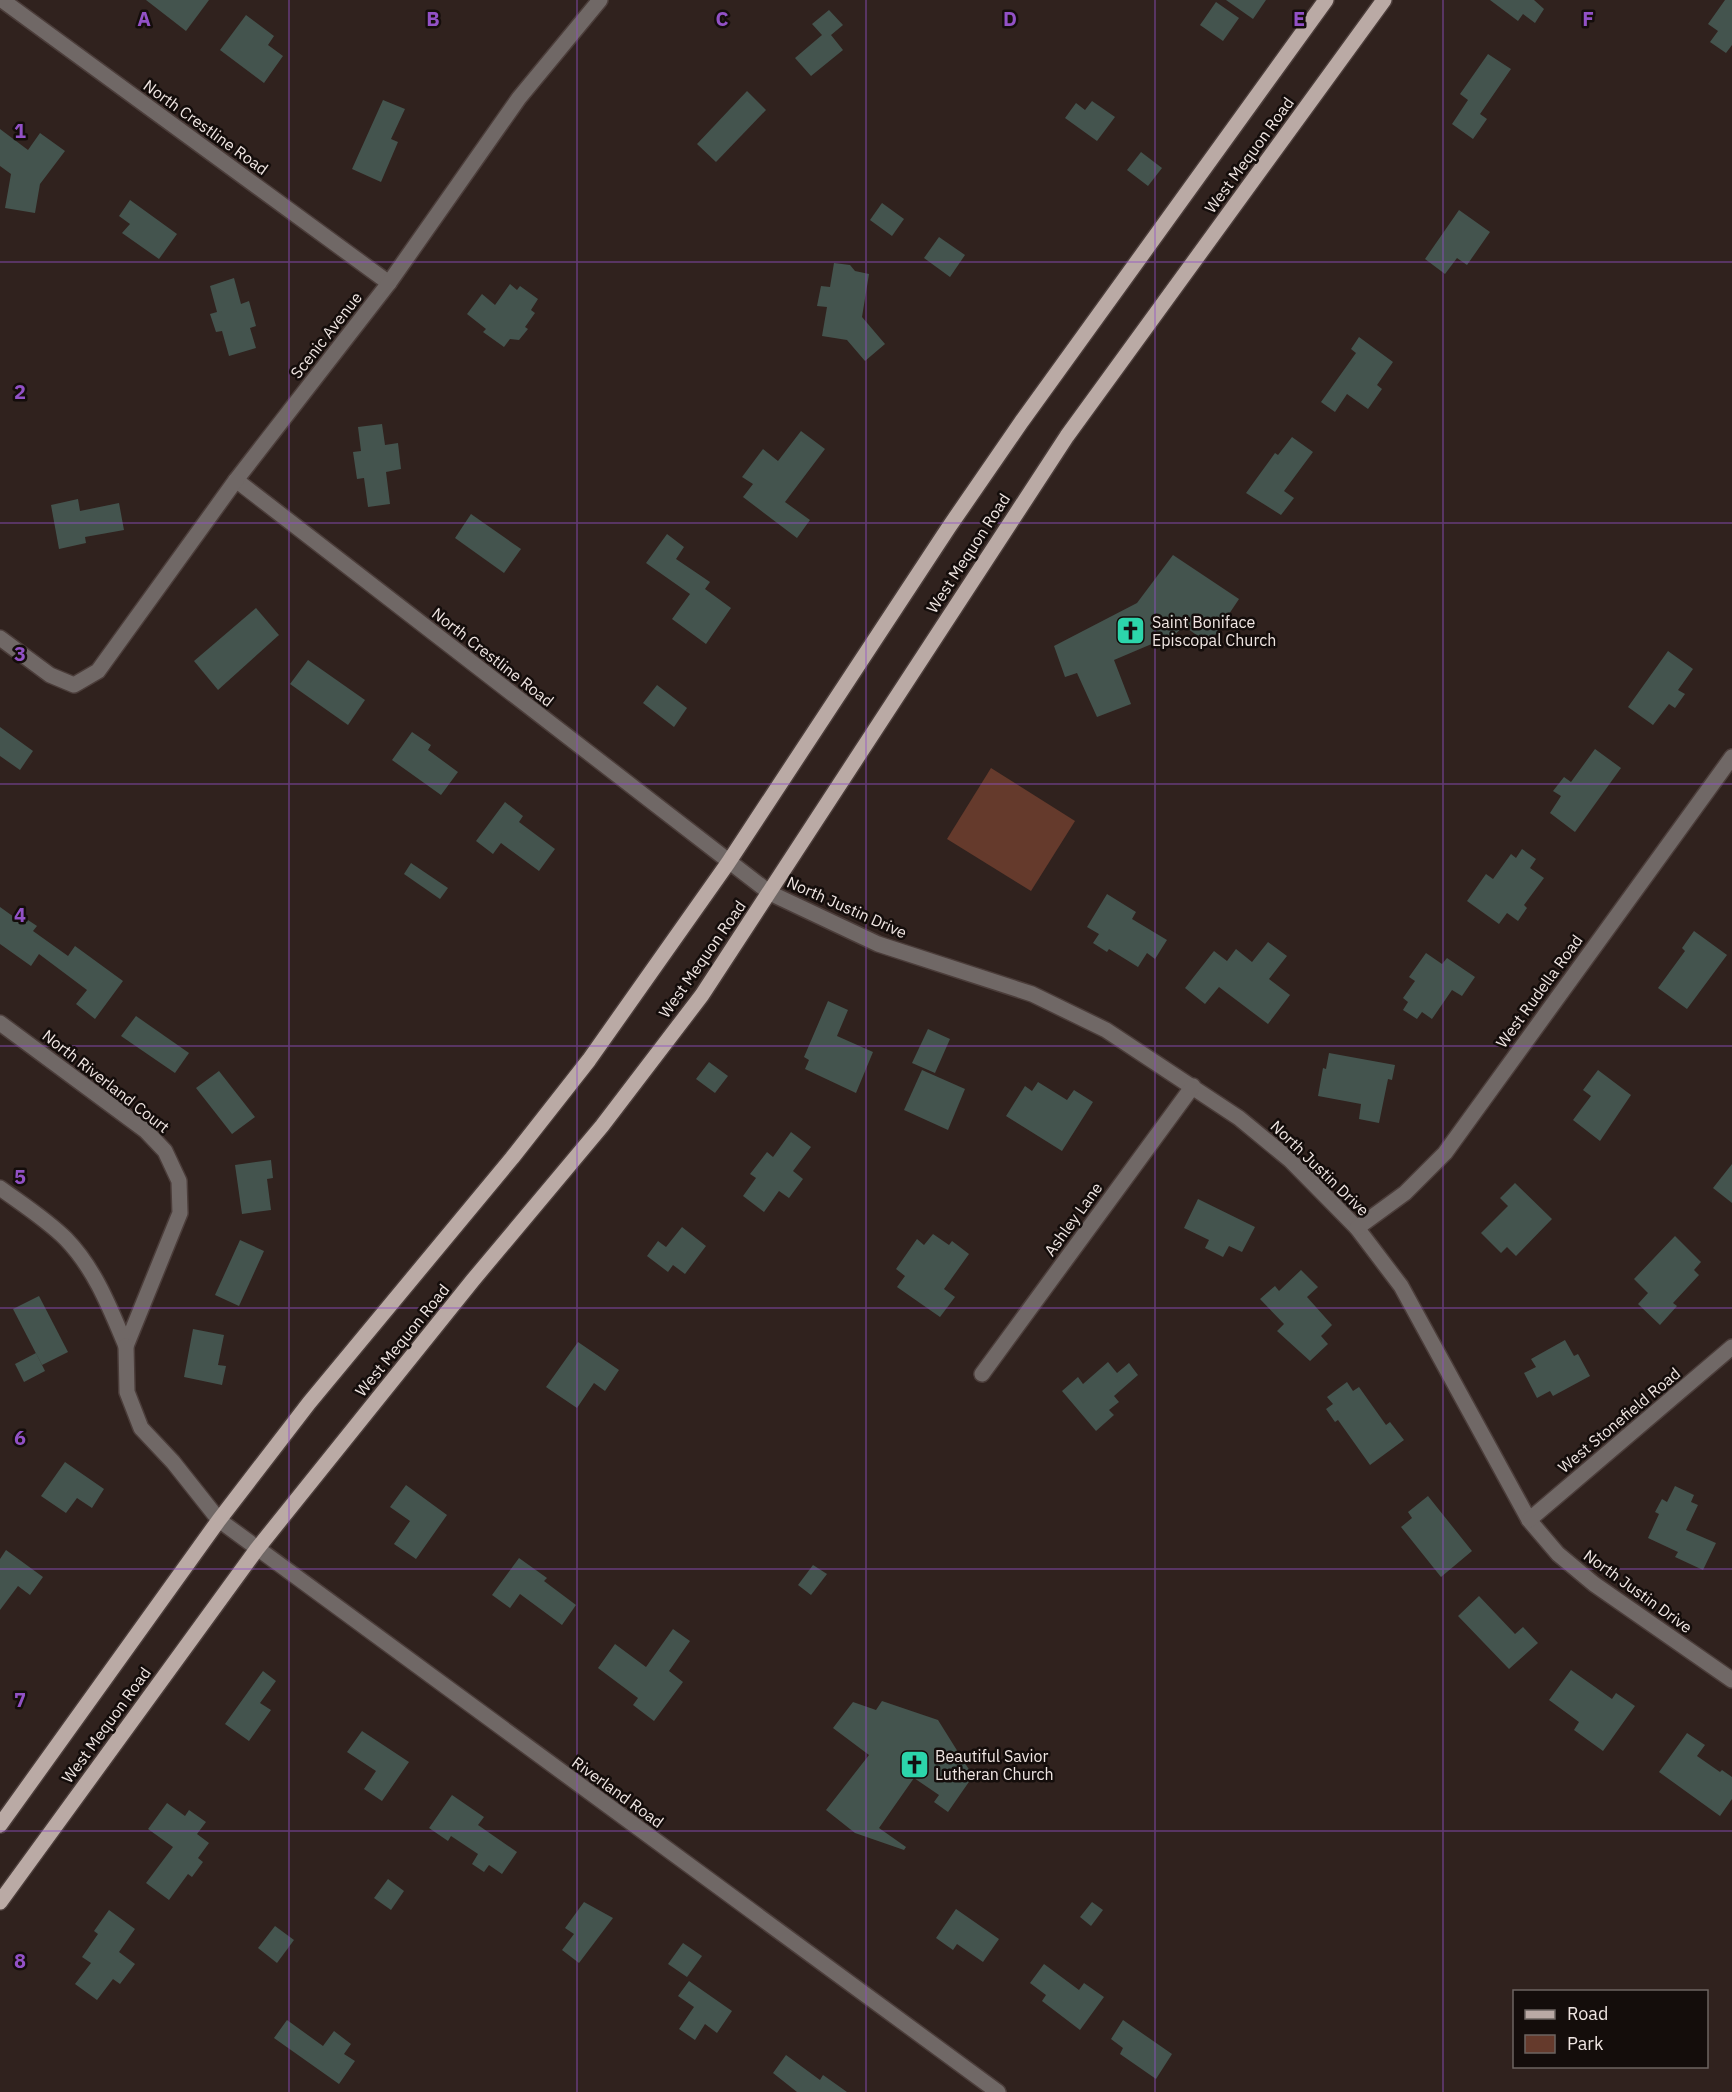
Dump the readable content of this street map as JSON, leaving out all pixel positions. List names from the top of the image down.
{
  "streets": {
    "main road": ["West Mequon Road"],
    "street": [
      "North Crestline Road",
      "Scenic Avenue",
      "North Justin Drive",
      "West Rudella Road",
      "North Riverland Court",
      "Ashley Lane",
      "West Stonefield Road",
      "Riverland Road"
    ]
  },
  "crossings": [
    ["North Crestline Road", "West Mequon Road"],
    ["North Crestline Road", "Scenic Avenue"],
    ["North Crestline Road", "North Justin Drive"],
    ["West Mequon Road", "North Justin Drive"],
    ["West Mequon Road", "North Riverland Court"],
    ["West Mequon Road", "Riverland Road"],
    ["North Justin Drive", "West Rudella Road"],
    ["North Justin Drive", "Ashley Lane"],
    ["North Justin Drive", "West Stonefield Road"],
    ["North Riverland Court", "Riverland Road"]
  ],
  "places": {
    "church": ["Saint Boniface Episcopal Church", "Beautiful Savior Lutheran Church"]
  },
  "legend": ["Road", "Park"],
  "grid": {
    "columns": [
      "A",
      "B",
      "C",
      "D",
      "E",
      "F"
    ],
    "rows": [
      "1",
      "2",
      "3",
      "4",
      "5",
      "6",
      "7",
      "8"
    ]
  }
}
